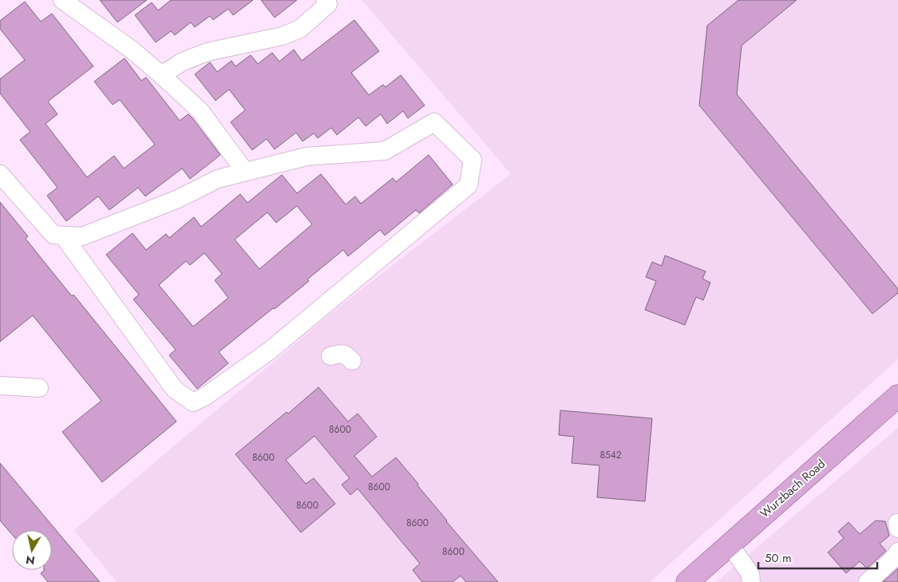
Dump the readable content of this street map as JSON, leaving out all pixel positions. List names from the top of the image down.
{
  "streets": {
    "main road": ["Wurzbach Road"]
  },
  "house_numbers": [
    "8600",
    "8542",
    "8600",
    "8600",
    "8600",
    "8600",
    "8600"
  ],
  "scale_bar": "50 m",
  "north": "bottom"
}
